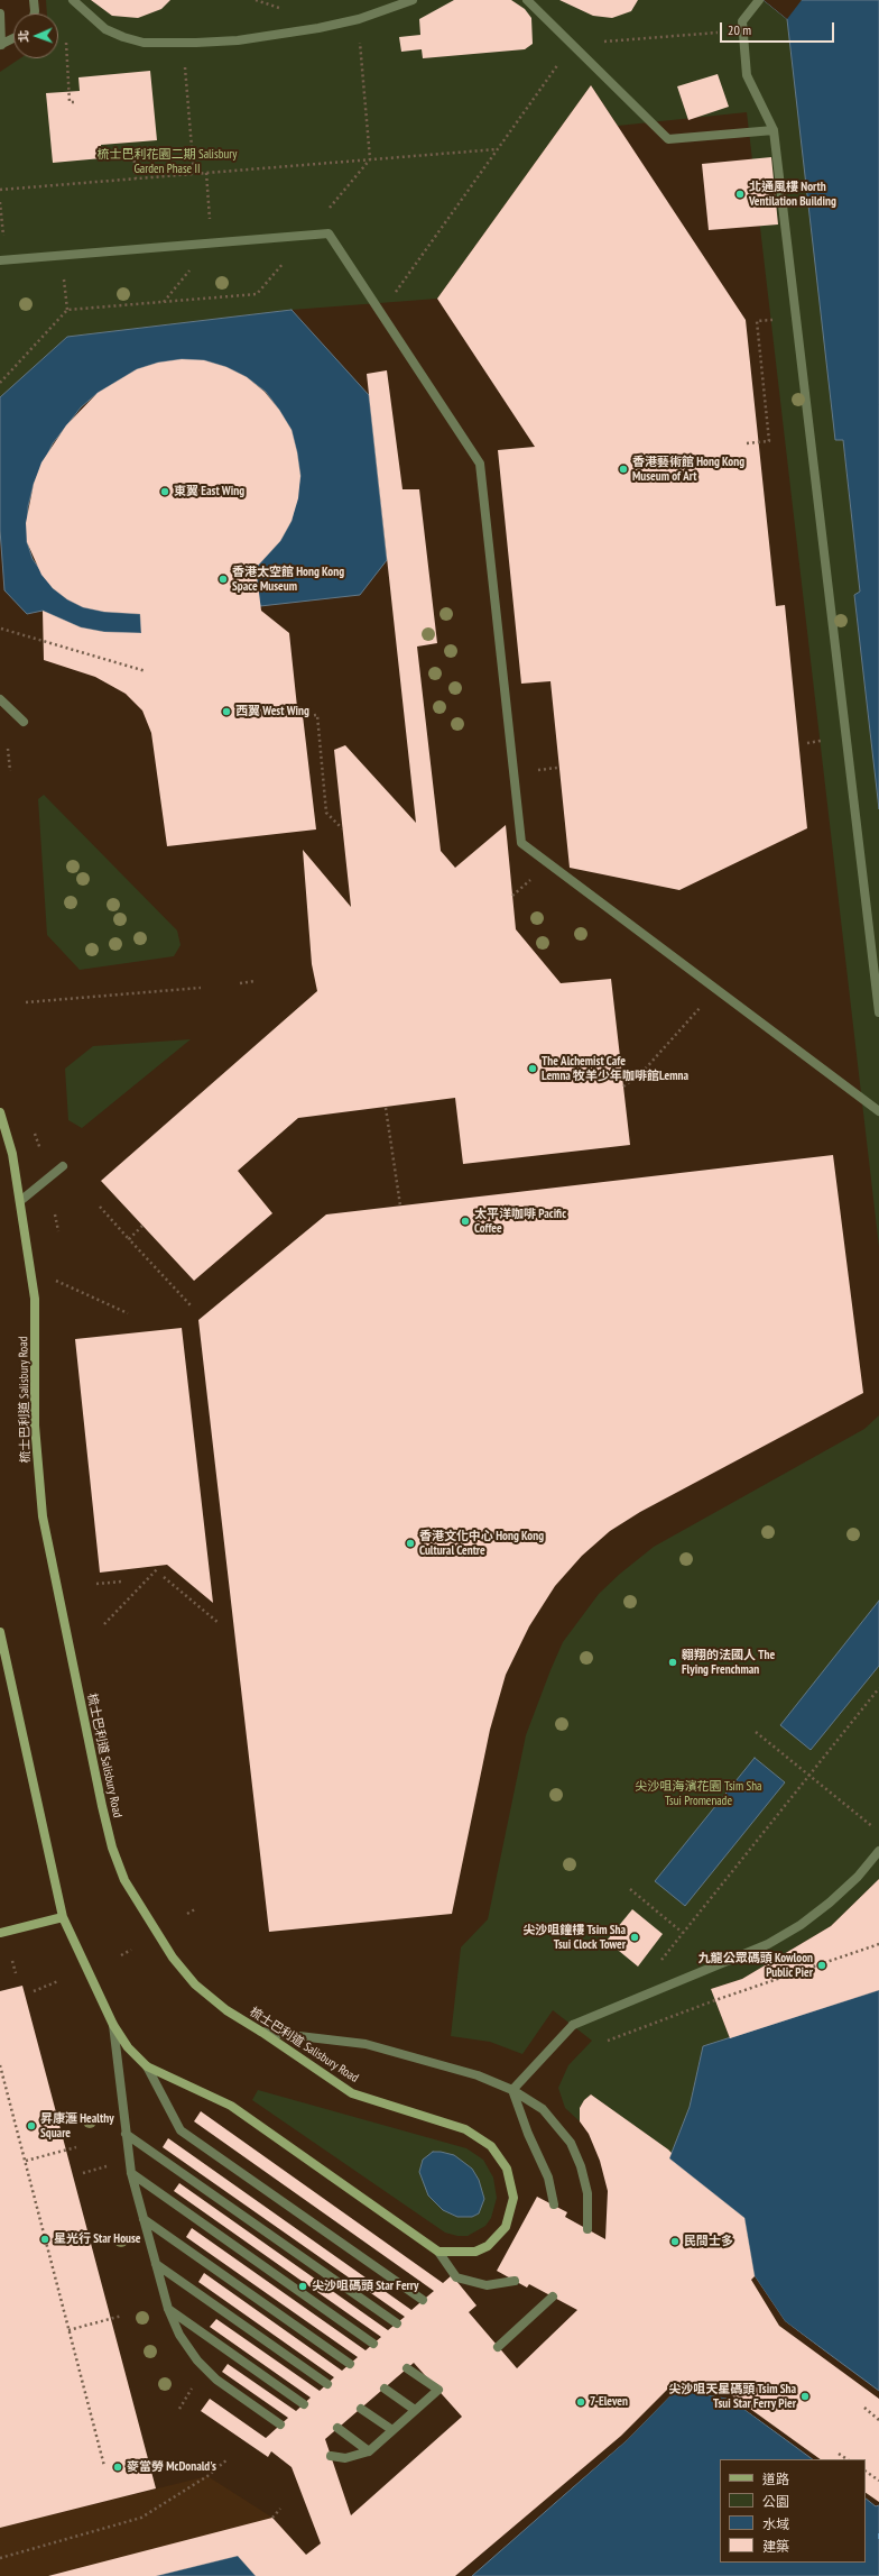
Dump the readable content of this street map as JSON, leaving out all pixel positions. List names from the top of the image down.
{
  "streets": {
    "street": ["梳士巴利道 Salisbury Road"]
  },
  "parks": ["梳士巴利花園二期 Salisbury Garden Phase II", "尖沙咀海濱花園 Tsim Sha Tsui Promenade"],
  "places": [
    "北通風樓 North Ventilation Building",
    "香港藝術館 Hong Kong Museum of Art",
    "東翼 East Wing",
    "香港太空館 Hong Kong Space Museum",
    "西翼 West Wing",
    "The Alchemist Cafe Lemna 牧羊少年咖啡館Lemna",
    "太平洋咖啡 Pacific Coffee",
    "香港文化中心 Hong Kong Cultural Centre",
    "翱翔的法國人 The Flying Frenchman",
    "尖沙咀鐘樓 Tsim Sha Tsui Clock Tower",
    "九龍公眾碼頭 Kowloon Public Pier",
    "昇康滙 Healthy Square",
    "星光行 Star House",
    "民間士多",
    "尖沙咀碼頭 Star Ferry",
    "尖沙咀天星碼頭 Tsim Sha Tsui Star Ferry Pier",
    "7-Eleven",
    "麥當勞 McDonald's"
  ],
  "legend": [
    "道路",
    "公園",
    "水域",
    "建築"
  ],
  "scale_bar": "20 m",
  "north": "left"
}
